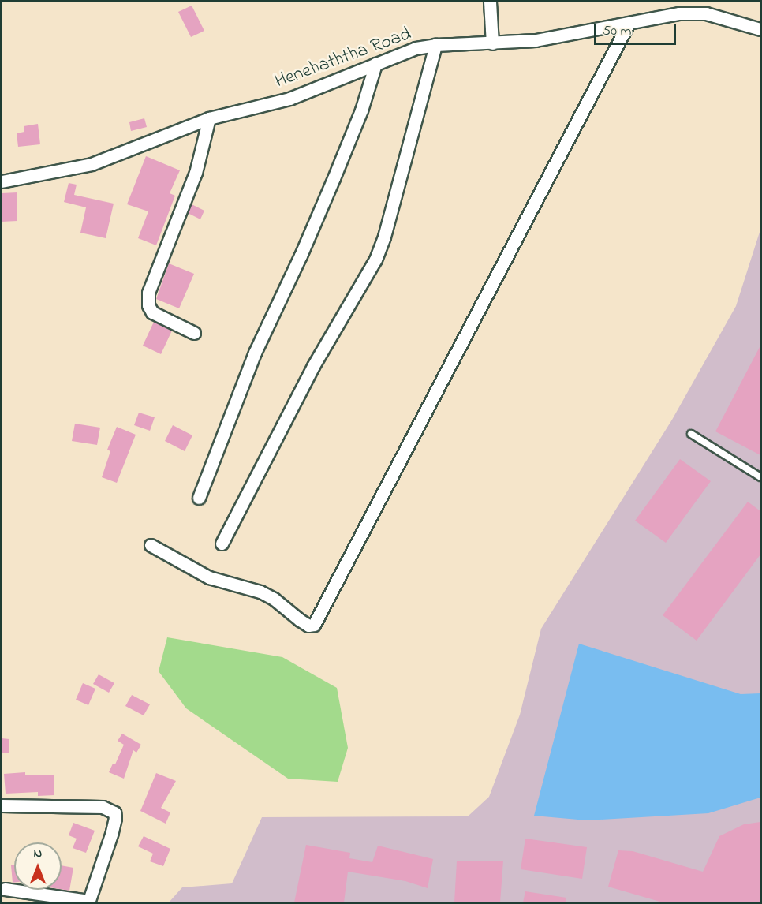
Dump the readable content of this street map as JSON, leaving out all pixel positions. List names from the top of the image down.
{
  "streets": {
    "street": ["Henehaththa Road"]
  },
  "scale_bar": "50 m",
  "north": "top"
}
